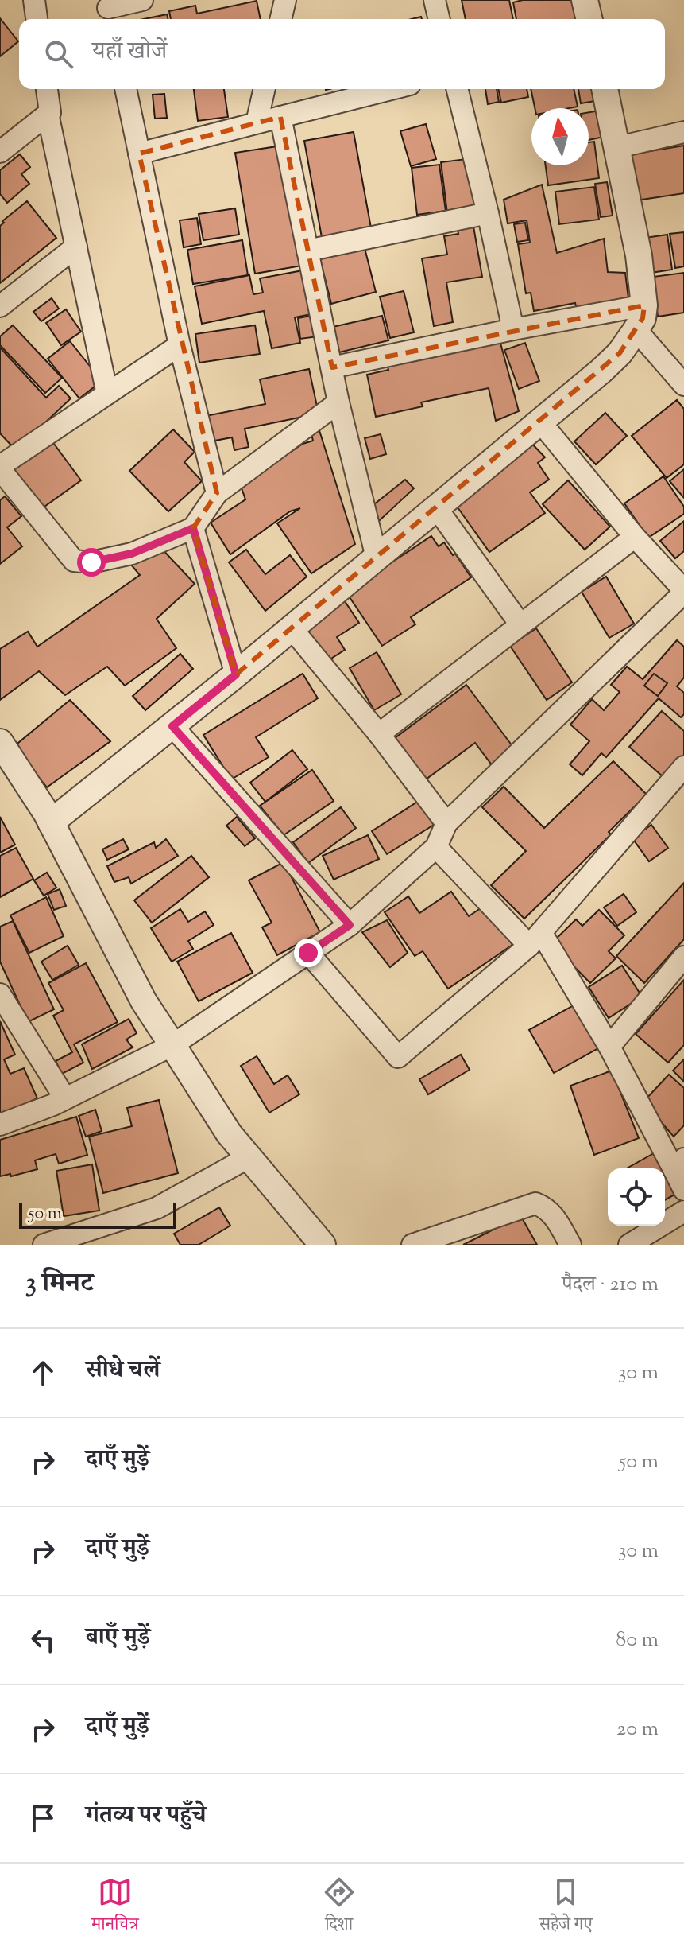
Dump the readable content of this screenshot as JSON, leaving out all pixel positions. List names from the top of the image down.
{
  "scale_bar": "50 m",
  "north": "top",
  "page": {
    "search": "यहाँ खोजें",
    "scale": "50 m",
    "heading": ["3 मिनट", "पैदल · 210 m"],
    "list": [
      ["सीधे चलें", "30 m"],
      ["दाएँ मुड़ें", "50 m"],
      ["दाएँ मुड़ें", "30 m"],
      ["बाएँ मुड़ें", "80 m"],
      ["दाएँ मुड़ें", "20 m"],
      "गंतव्य पर पहुँचे"
    ],
    "nav": ["मानचित्र", "दिशा", "सहेजे गए"]
  }
}
